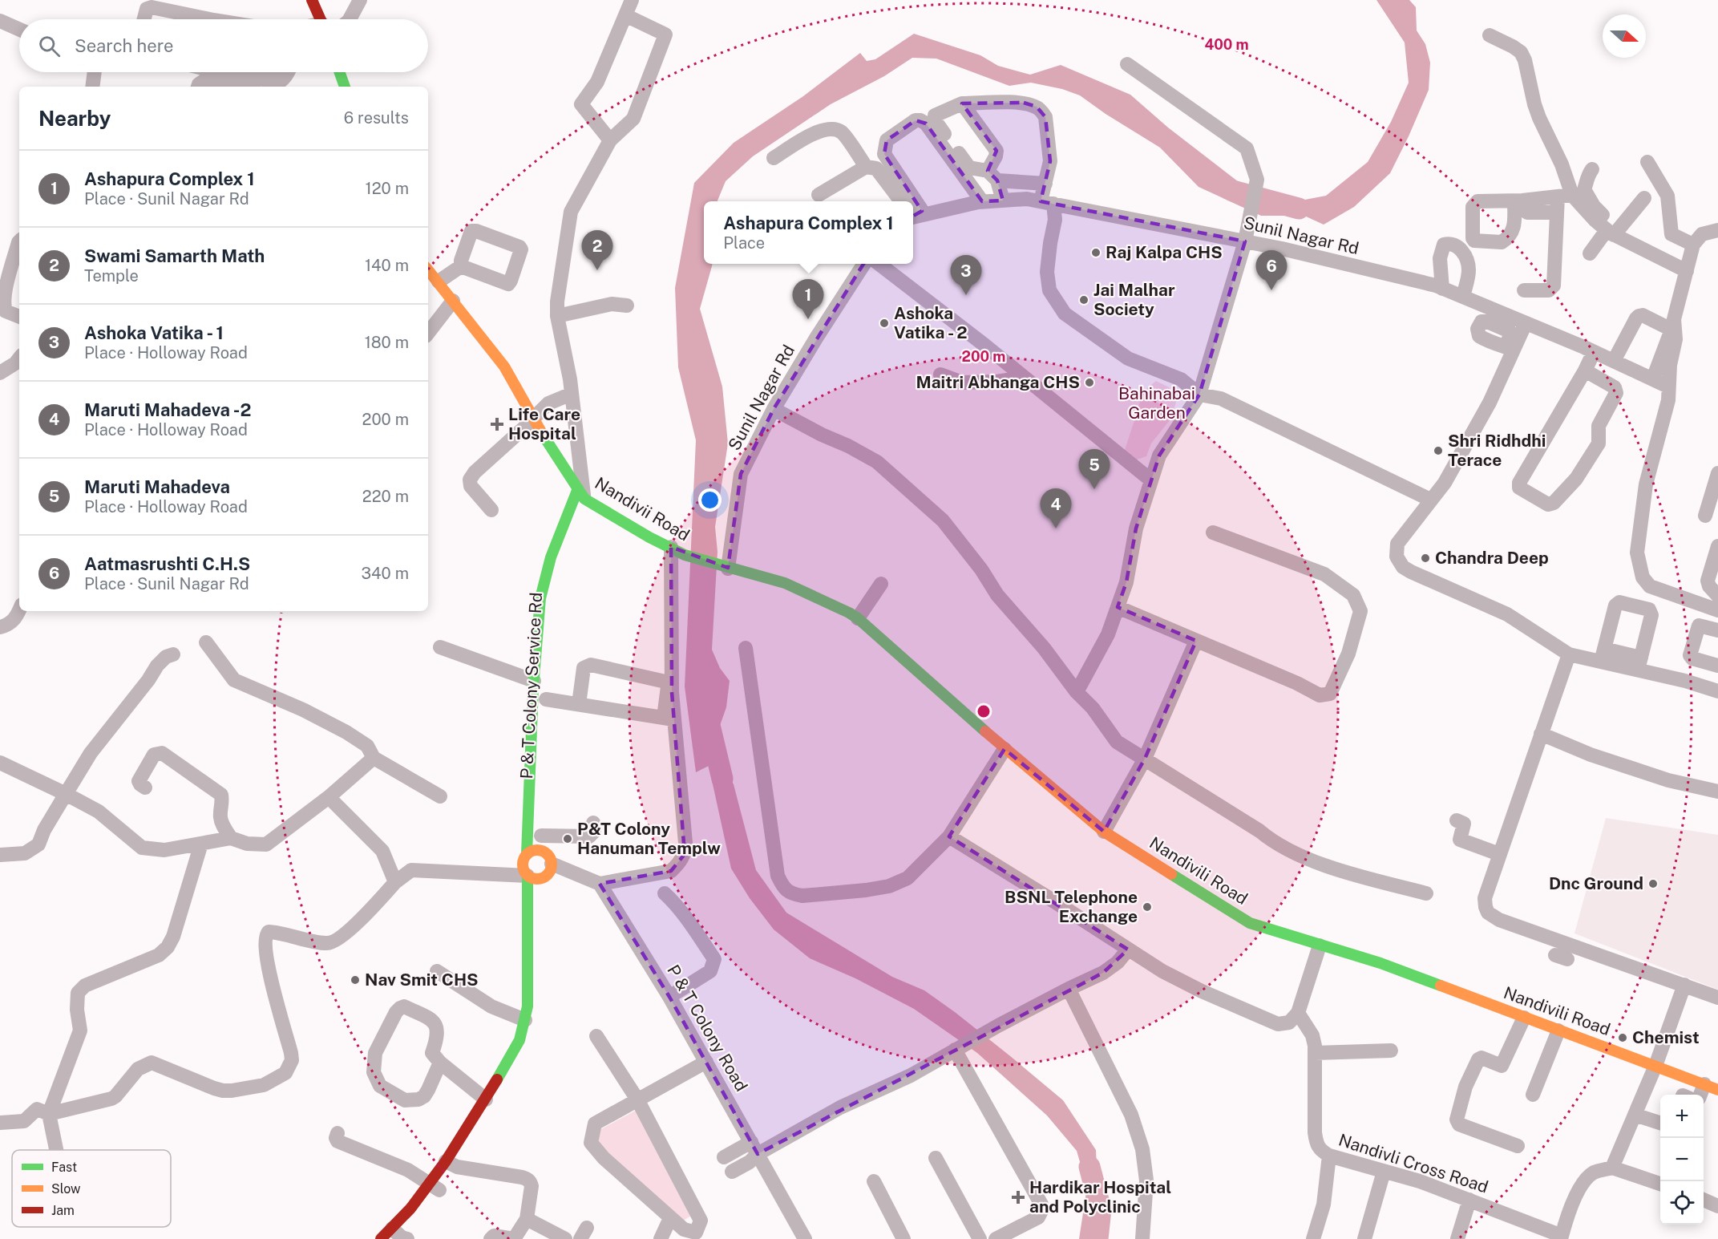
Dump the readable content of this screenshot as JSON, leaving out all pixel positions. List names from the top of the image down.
{
  "streets": {
    "street": [
      "Sunil Nagar Rd",
      "Nandivii Road",
      "P & T Colony Service Rd",
      "Nandivili Road",
      "P & T Colony Road",
      "Nandivli Cross Road"
    ]
  },
  "crossings": [
    ["Sunil Nagar Rd", "Nandivii Road"],
    ["Sunil Nagar Rd", "Nandivili Road"],
    ["Nandivii Road", "P & T Colony Service Rd"],
    ["Nandivii Road", "Nandivili Road"]
  ],
  "parks": ["Bahinabai Garden"],
  "places": {
    "other": [
      "Raj Kalpa CHS",
      "Jai Malhar Society",
      "Ashoka Vatika - 2",
      "Maitri Abhanga CHS",
      "Shri Ridhdhi Terace",
      "Chandra Deep",
      "P&T Colony Hanuman Templw",
      "Dnc Ground",
      "BSNL Telephone Exchange",
      "Nav Smit CHS",
      "Chemist"
    ],
    "health": ["Life Care Hospital", "Hardikar Hospital and Polyclinic"]
  },
  "legend": ["Fast", "Slow", "Jam"],
  "north": "right",
  "page": {
    "search": "Search here",
    "heading": ["Nearby", "6 results"],
    "list": [
      {
        "mark": "1",
        "name": "Ashapura Complex 1",
        "note": "Place · Sunil Nagar Rd",
        "value": "120 m"
      },
      {
        "mark": "2",
        "name": "Swami Samarth Math",
        "note": "Temple",
        "value": "140 m"
      },
      {
        "mark": "3",
        "name": "Ashoka Vatika - 1",
        "note": "Place · Holloway Road",
        "value": "180 m"
      },
      {
        "mark": "4",
        "name": "Maruti Mahadeva -2",
        "note": "Place · Holloway Road",
        "value": "200 m"
      },
      {
        "mark": "5",
        "name": "Maruti Mahadeva",
        "note": "Place · Holloway Road",
        "value": "220 m"
      },
      {
        "mark": "6",
        "name": "Aatmasrushti C.H.S",
        "note": "Place · Sunil Nagar Rd",
        "value": "340 m"
      }
    ],
    "popup": ["Ashapura Complex 1", "Place"],
    "pins": [
      "2",
      "6",
      "3",
      "1",
      "5",
      "4"
    ],
    "map_buttons": ["+", "−"]
  },
  "rings": ["400 m", "200 m"]
}
